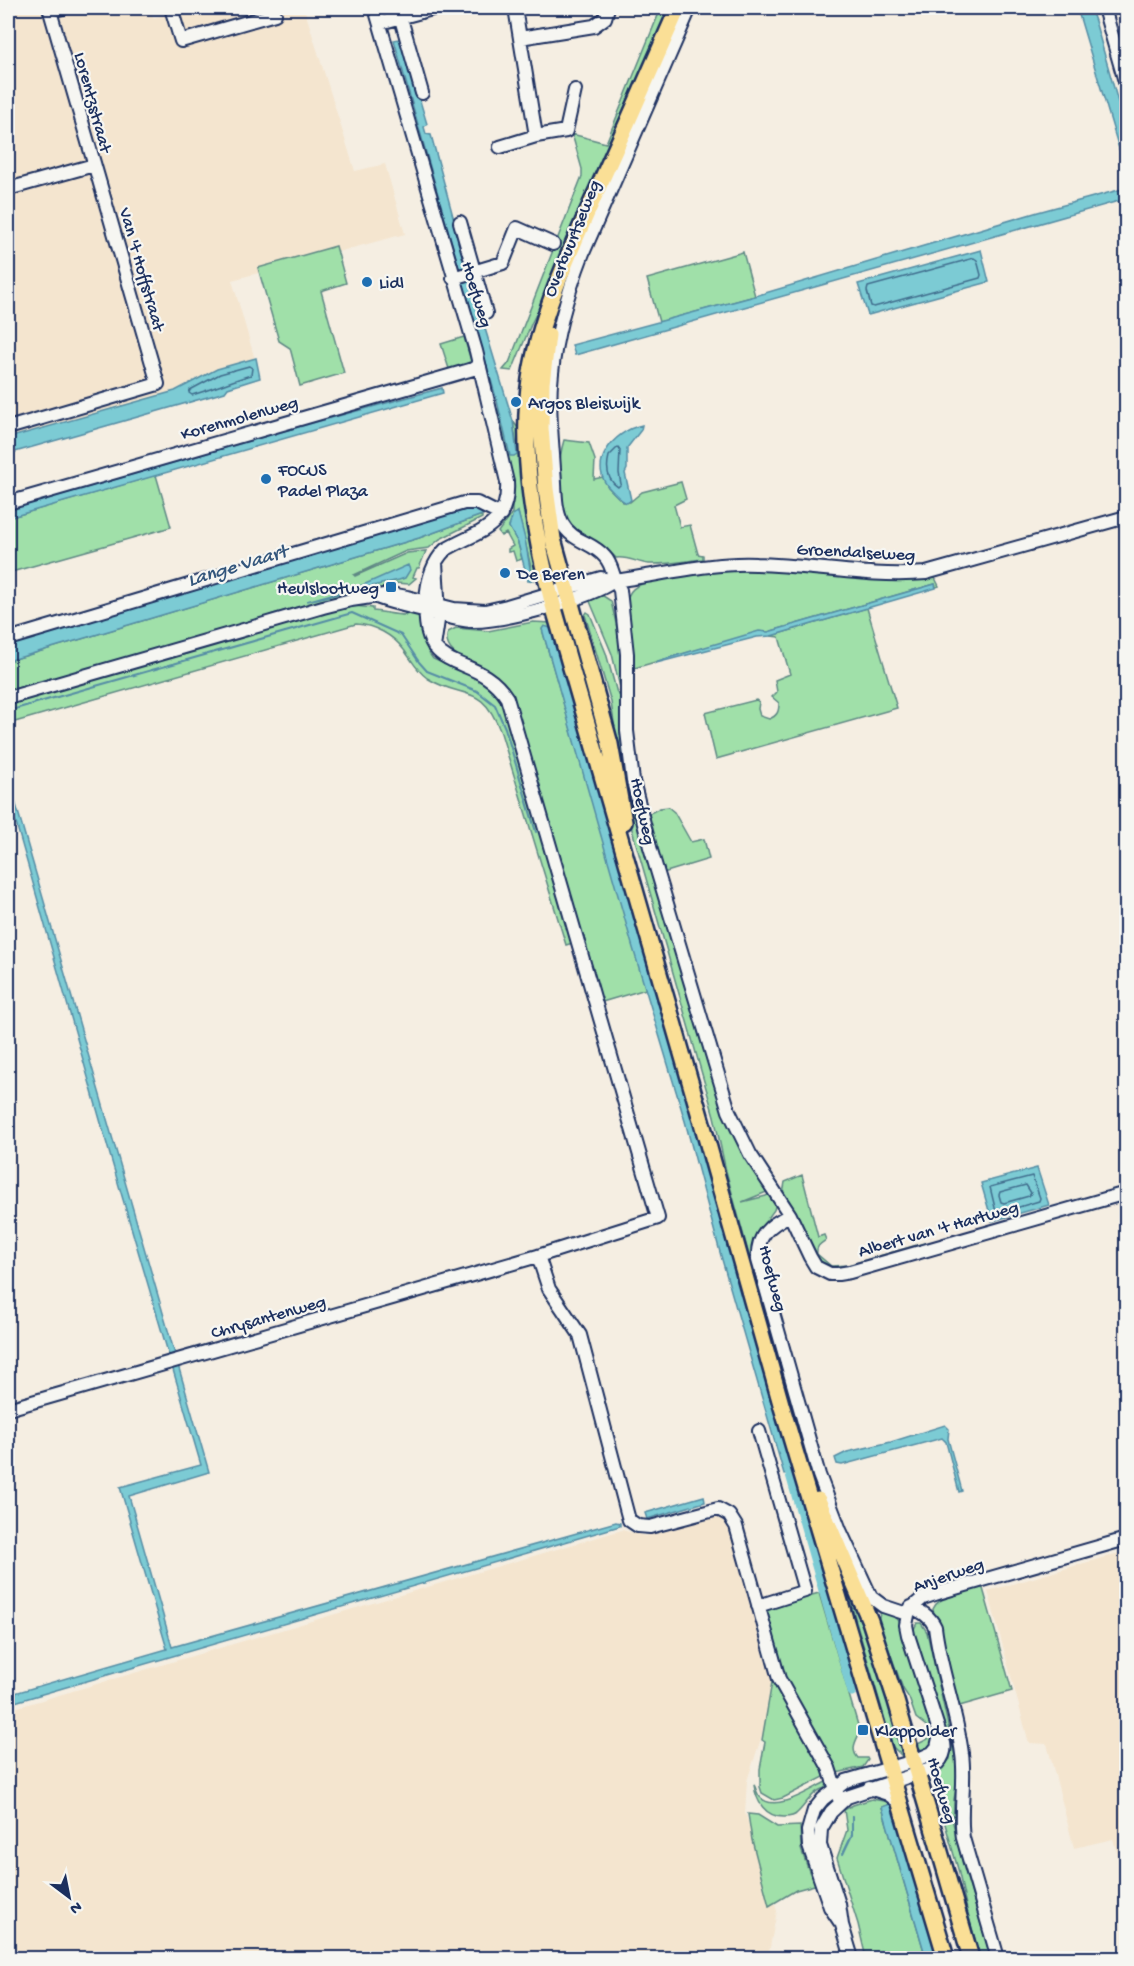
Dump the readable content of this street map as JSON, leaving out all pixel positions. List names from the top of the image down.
{
  "streets": {
    "main road": ["Overbuurtseweg", "Hoefweg"],
    "street": [
      "Lorentzstraat",
      "Van 't Hoffstraat",
      "Korenmolenweg",
      "Groendalseweg",
      "Albert van 't Hartweg",
      "Chrysantenweg",
      "Anjerweg"
    ]
  },
  "crossings": [
    ["Lorentzstraat", "Van 't Hoffstraat"],
    ["Overbuurtseweg", "Hoefweg"],
    ["Overbuurtseweg", "Groendalseweg"],
    ["Hoefweg", "Korenmolenweg"],
    ["Hoefweg", "Groendalseweg"],
    ["Hoefweg", "Albert van 't Hartweg"],
    ["Hoefweg", "Anjerweg"]
  ],
  "water": ["Lange Vaart"],
  "places": {
    "other": [
      "Lidl",
      "Argos Bleiswijk",
      "FOCUS Padel Plaza",
      "De Beren"
    ],
    "transit": ["Heulslootweg", "Klappolder"]
  },
  "north": "bottom right"
}
